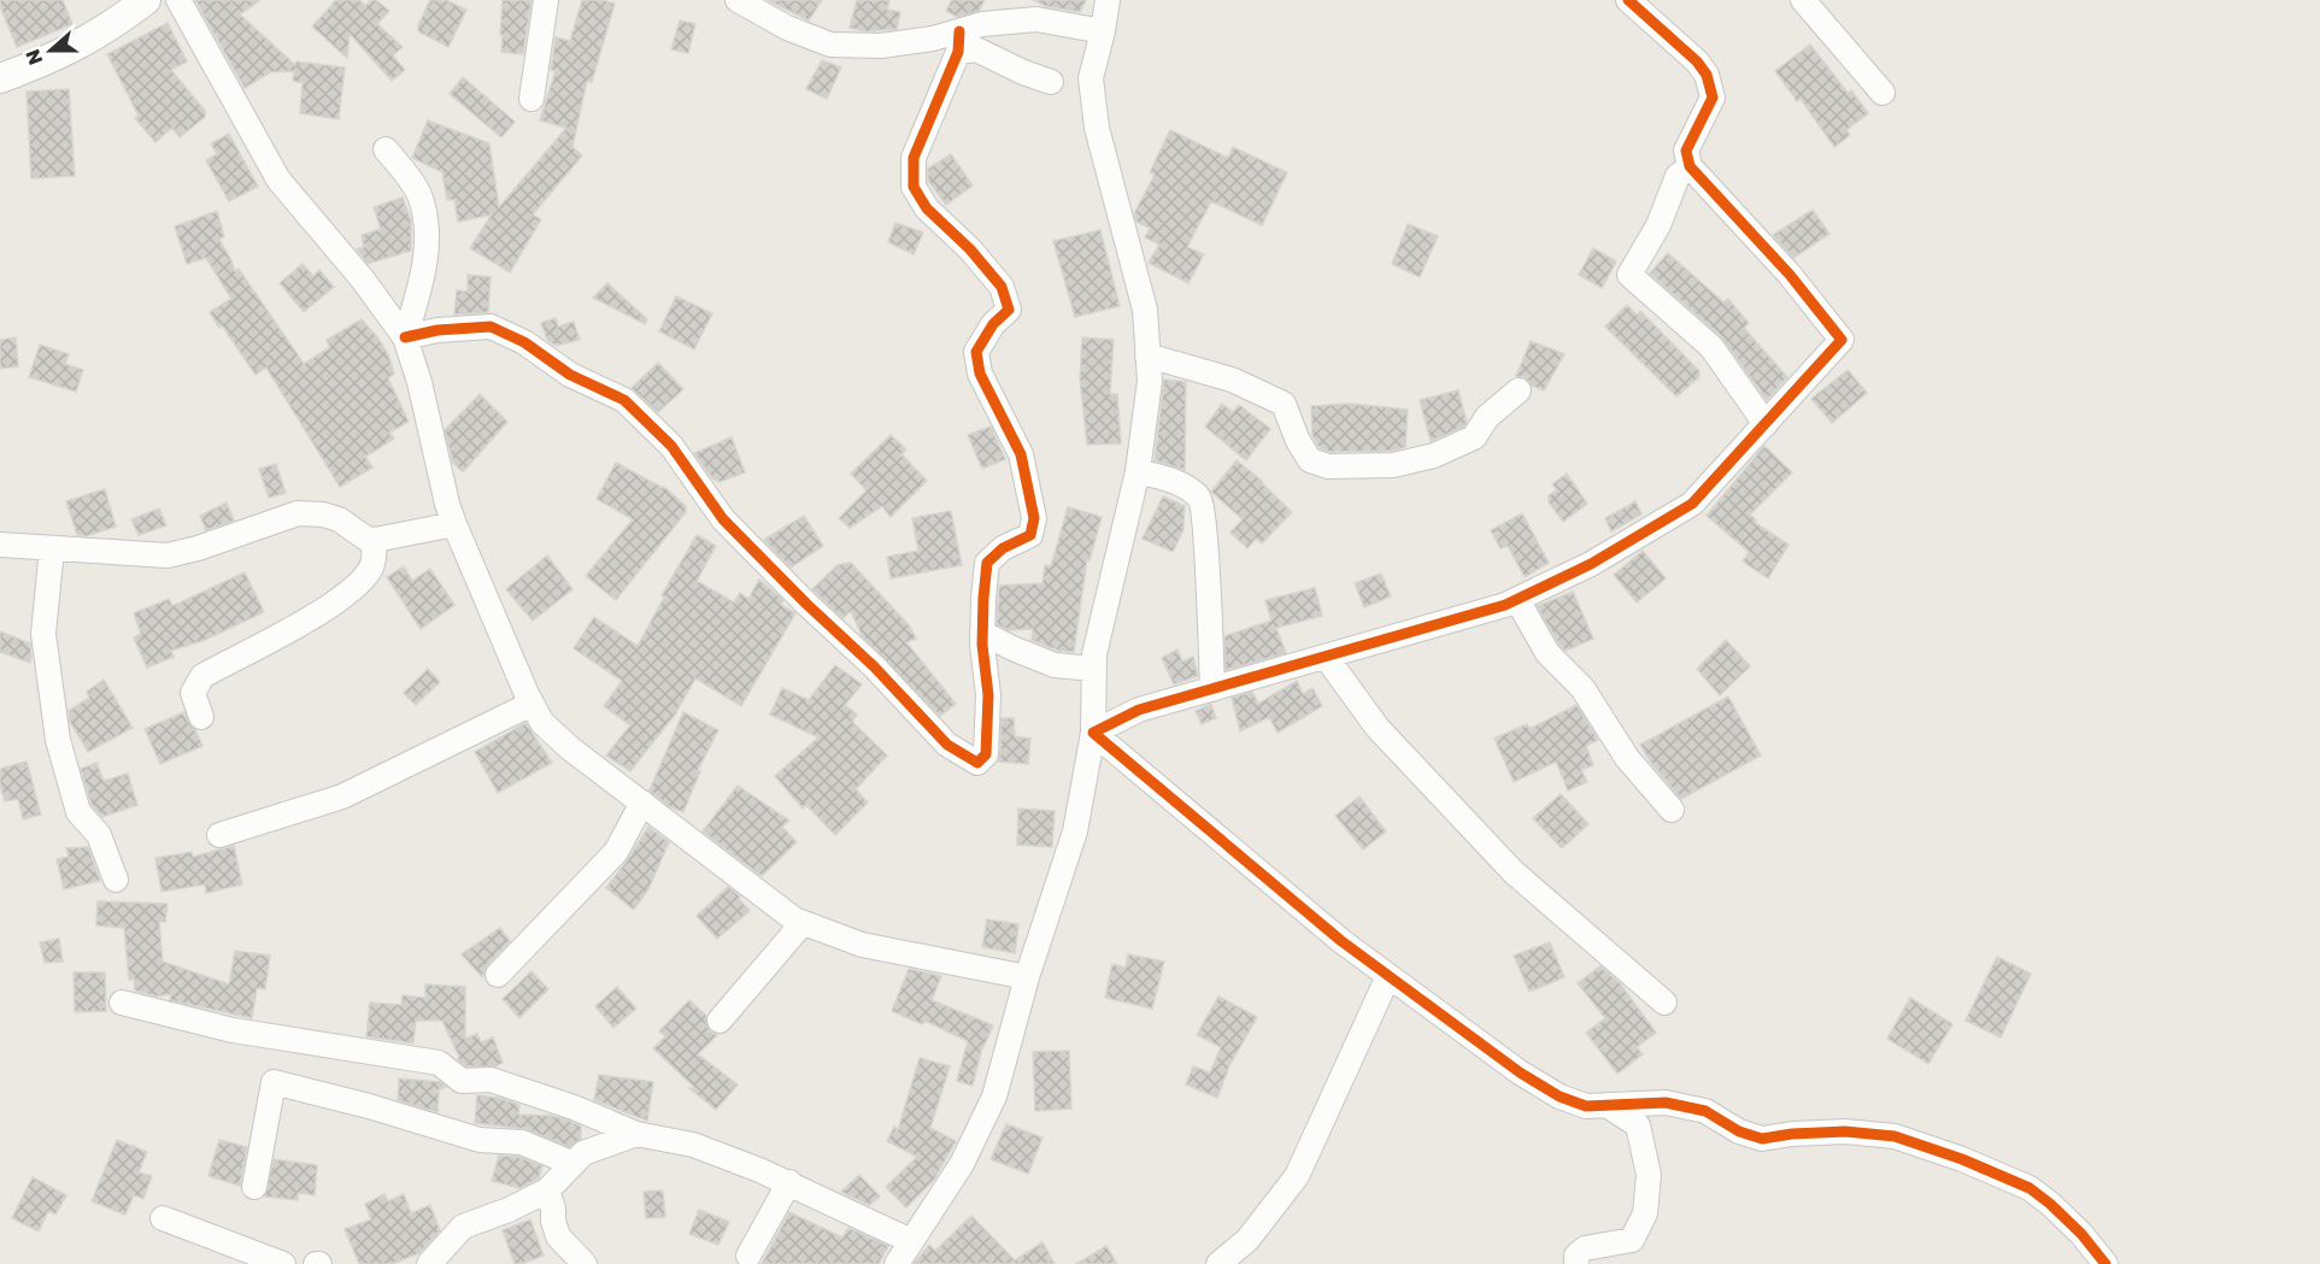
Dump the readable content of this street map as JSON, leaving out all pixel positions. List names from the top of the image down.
{
  "north": "left"
}
